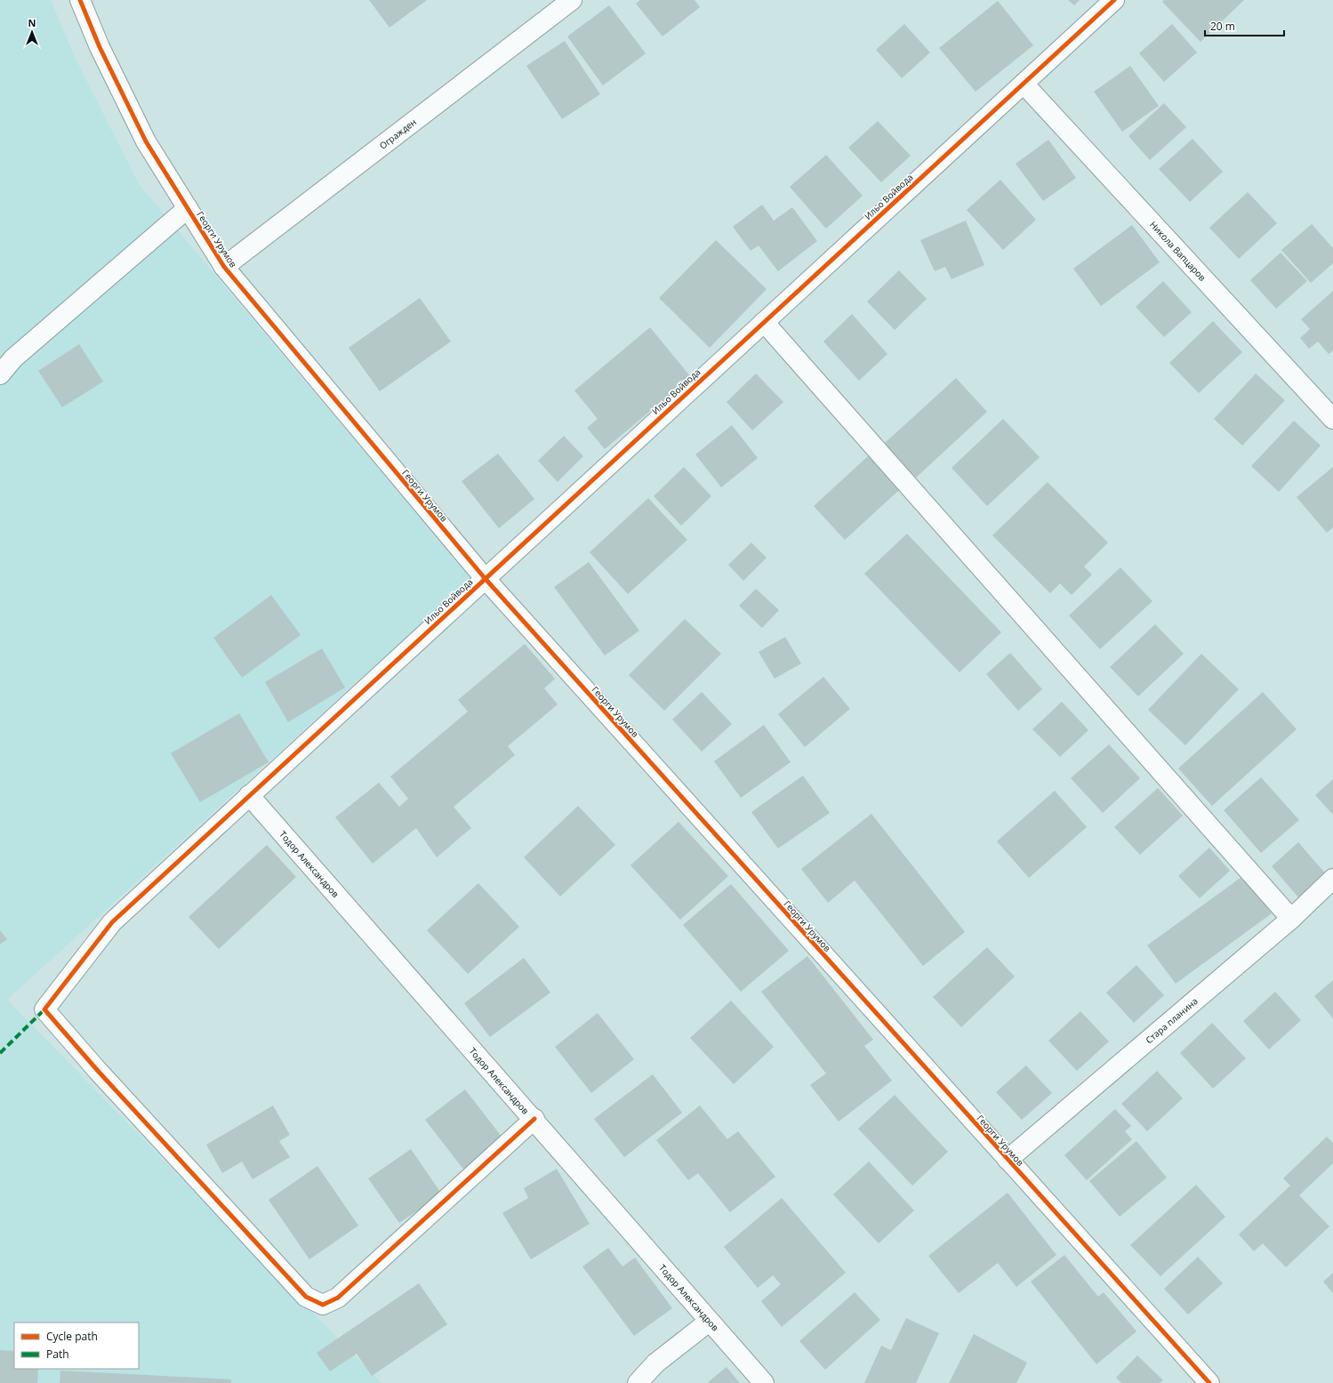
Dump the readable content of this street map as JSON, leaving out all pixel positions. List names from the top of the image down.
{
  "streets": {
    "street": [
      "Огражден",
      "Ильо Войвода",
      "Георги Урумов",
      "Никола Вапцаров",
      "Тодор Александров",
      "Стара планина"
    ]
  },
  "crossings": [
    ["Огражден", "Георги Урумов"],
    ["Ильо Войвода", "Георги Урумов"],
    ["Ильо Войвода", "Никола Вапцаров"],
    ["Ильо Войвода", "Тодор Александров"],
    ["Георги Урумов", "Стара планина"]
  ],
  "legend": ["Cycle path", "Path"],
  "scale_bar": "20 m",
  "north": "top"
}
